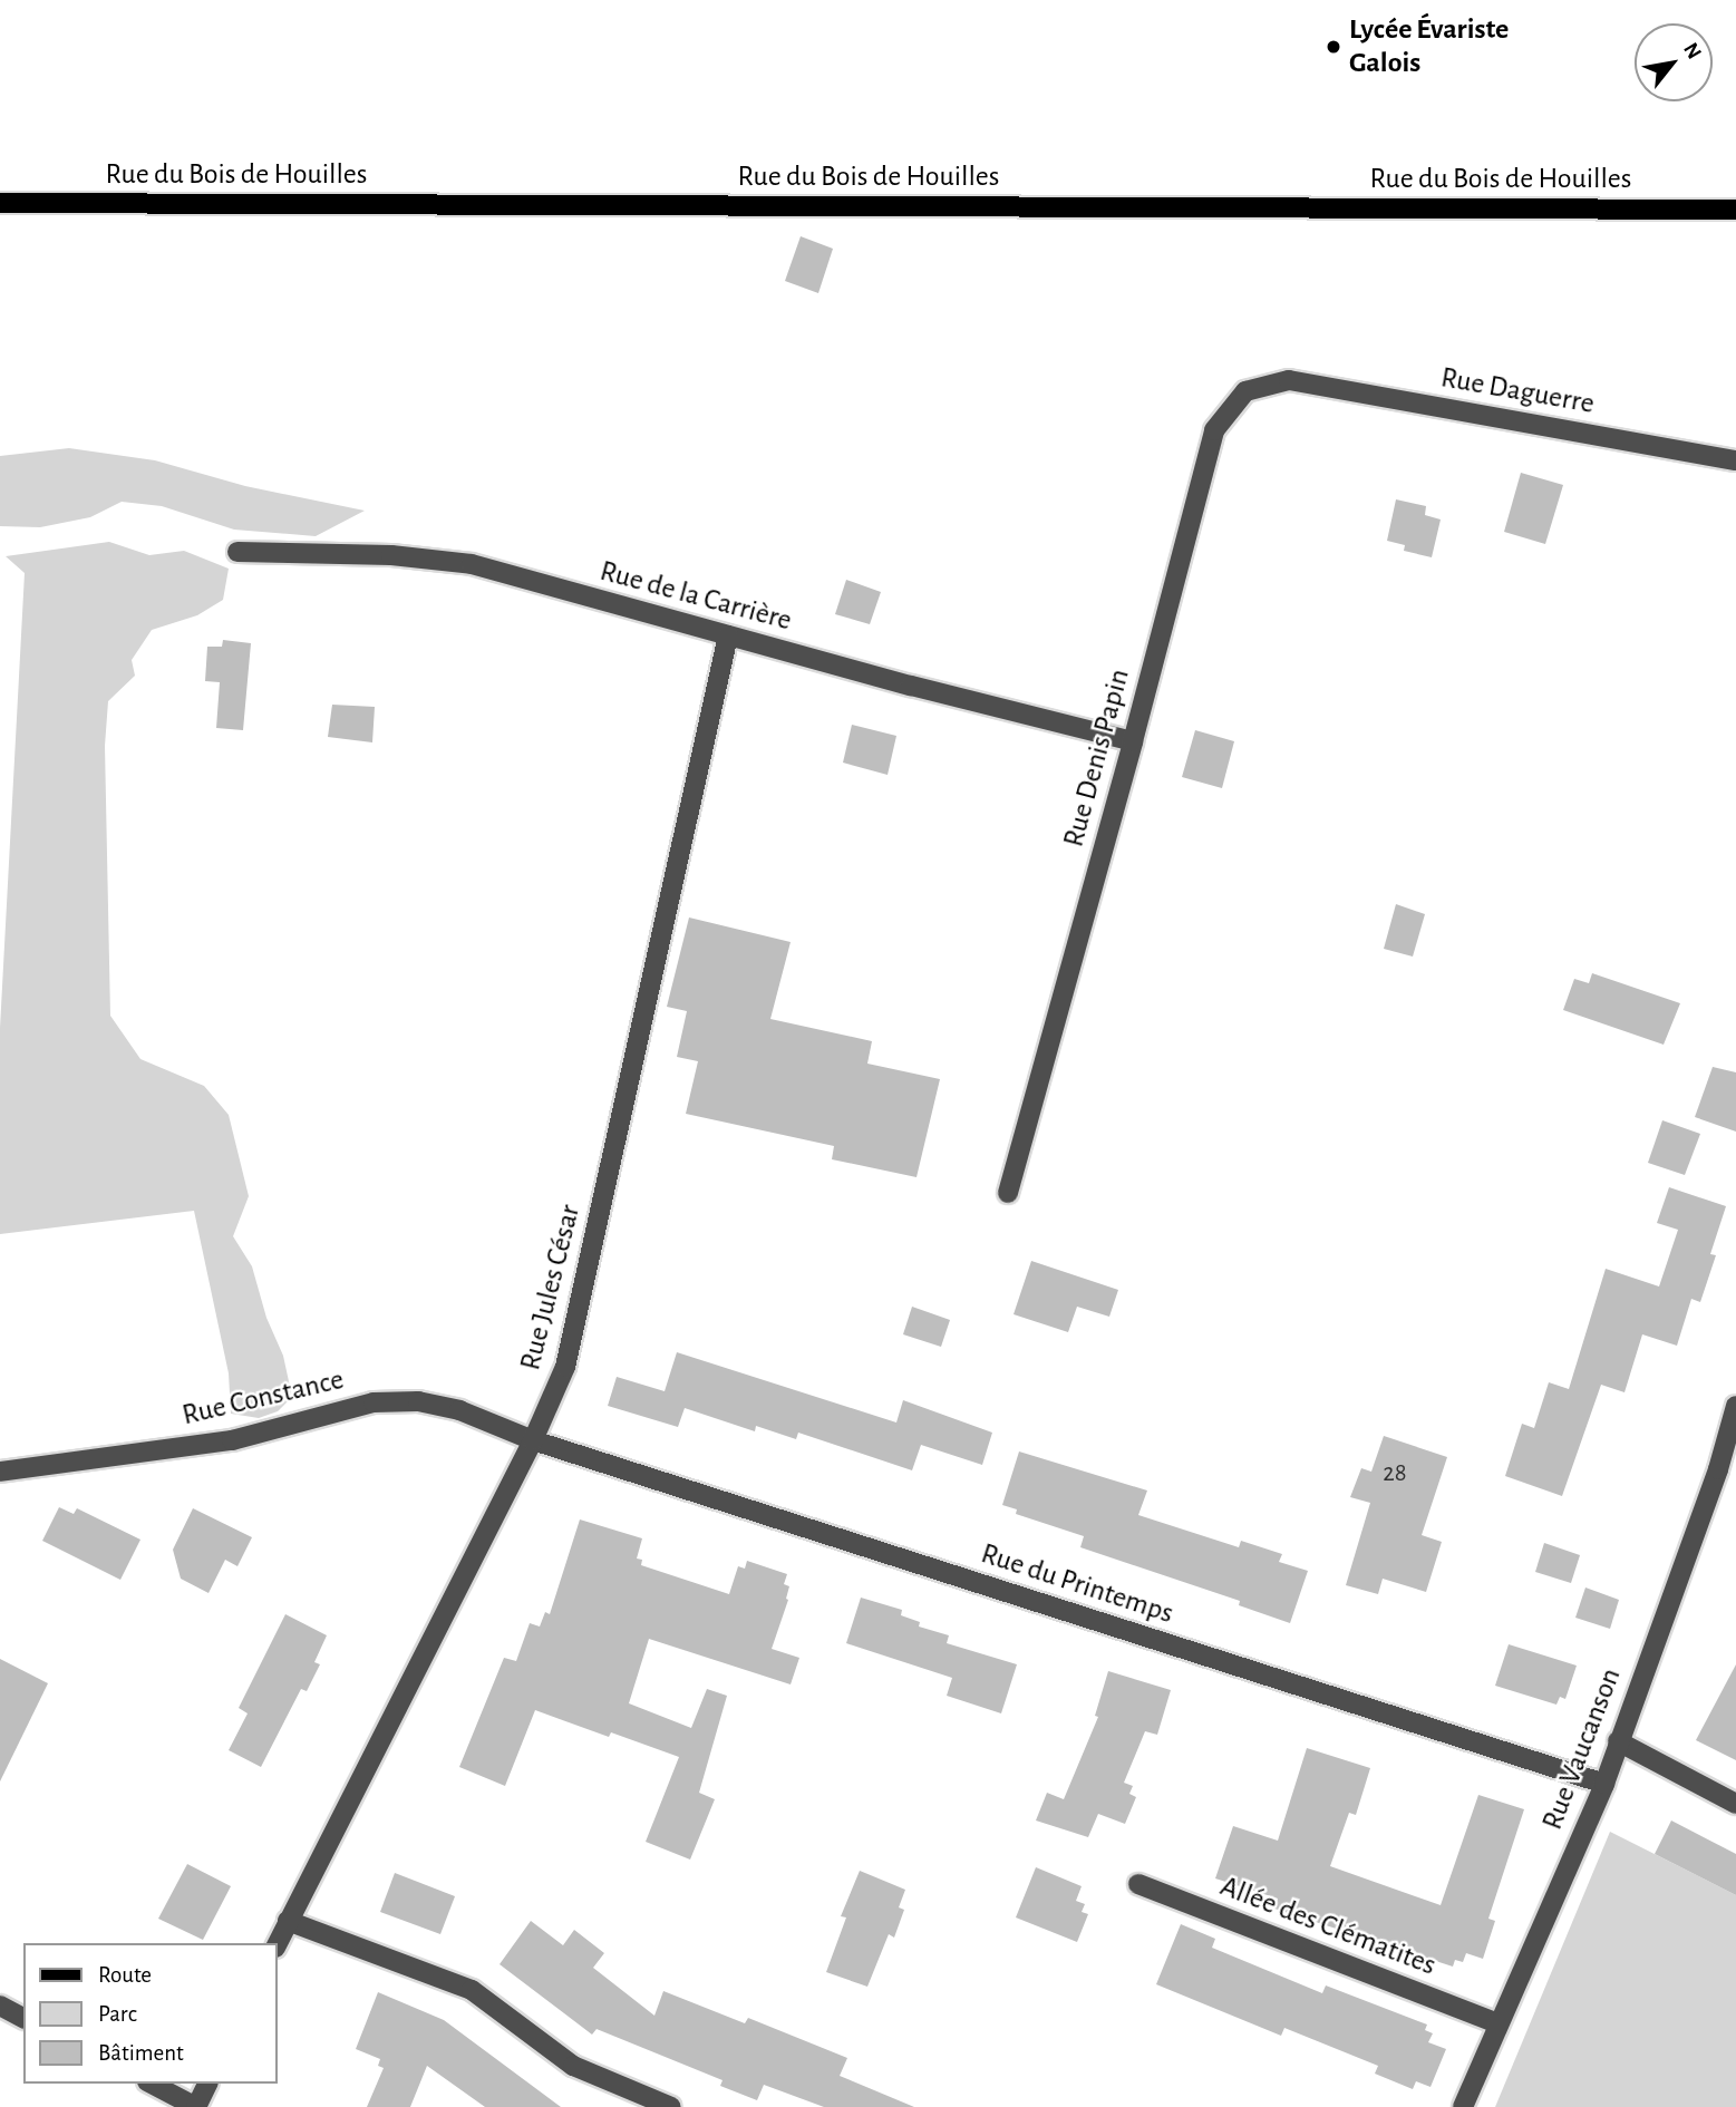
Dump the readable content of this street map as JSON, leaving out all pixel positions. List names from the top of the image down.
{
  "streets": {
    "main road": ["Rue du Bois de Houilles"],
    "street": [
      "Rue Daguerre",
      "Rue de la Carrière",
      "Rue Denis Papin",
      "Rue Jules César",
      "Rue Constance",
      "Rue du Printemps",
      "Rue Vaucanson",
      "Allée des Clématites"
    ]
  },
  "crossings": [
    ["Rue Daguerre", "Rue Denis Papin"],
    ["Rue de la Carrière", "Rue Denis Papin"],
    ["Rue de la Carrière", "Rue Jules César"],
    ["Rue Jules César", "Rue Constance"],
    ["Rue Jules César", "Rue du Printemps"],
    ["Rue Constance", "Rue du Printemps"],
    ["Rue du Printemps", "Rue Vaucanson"],
    ["Rue Vaucanson", "Allée des Clématites"]
  ],
  "places": ["Lycée Évariste Galois"],
  "house_numbers": ["28"],
  "legend": ["Route", "Parc", "Bâtiment"],
  "north": "top right"
}
